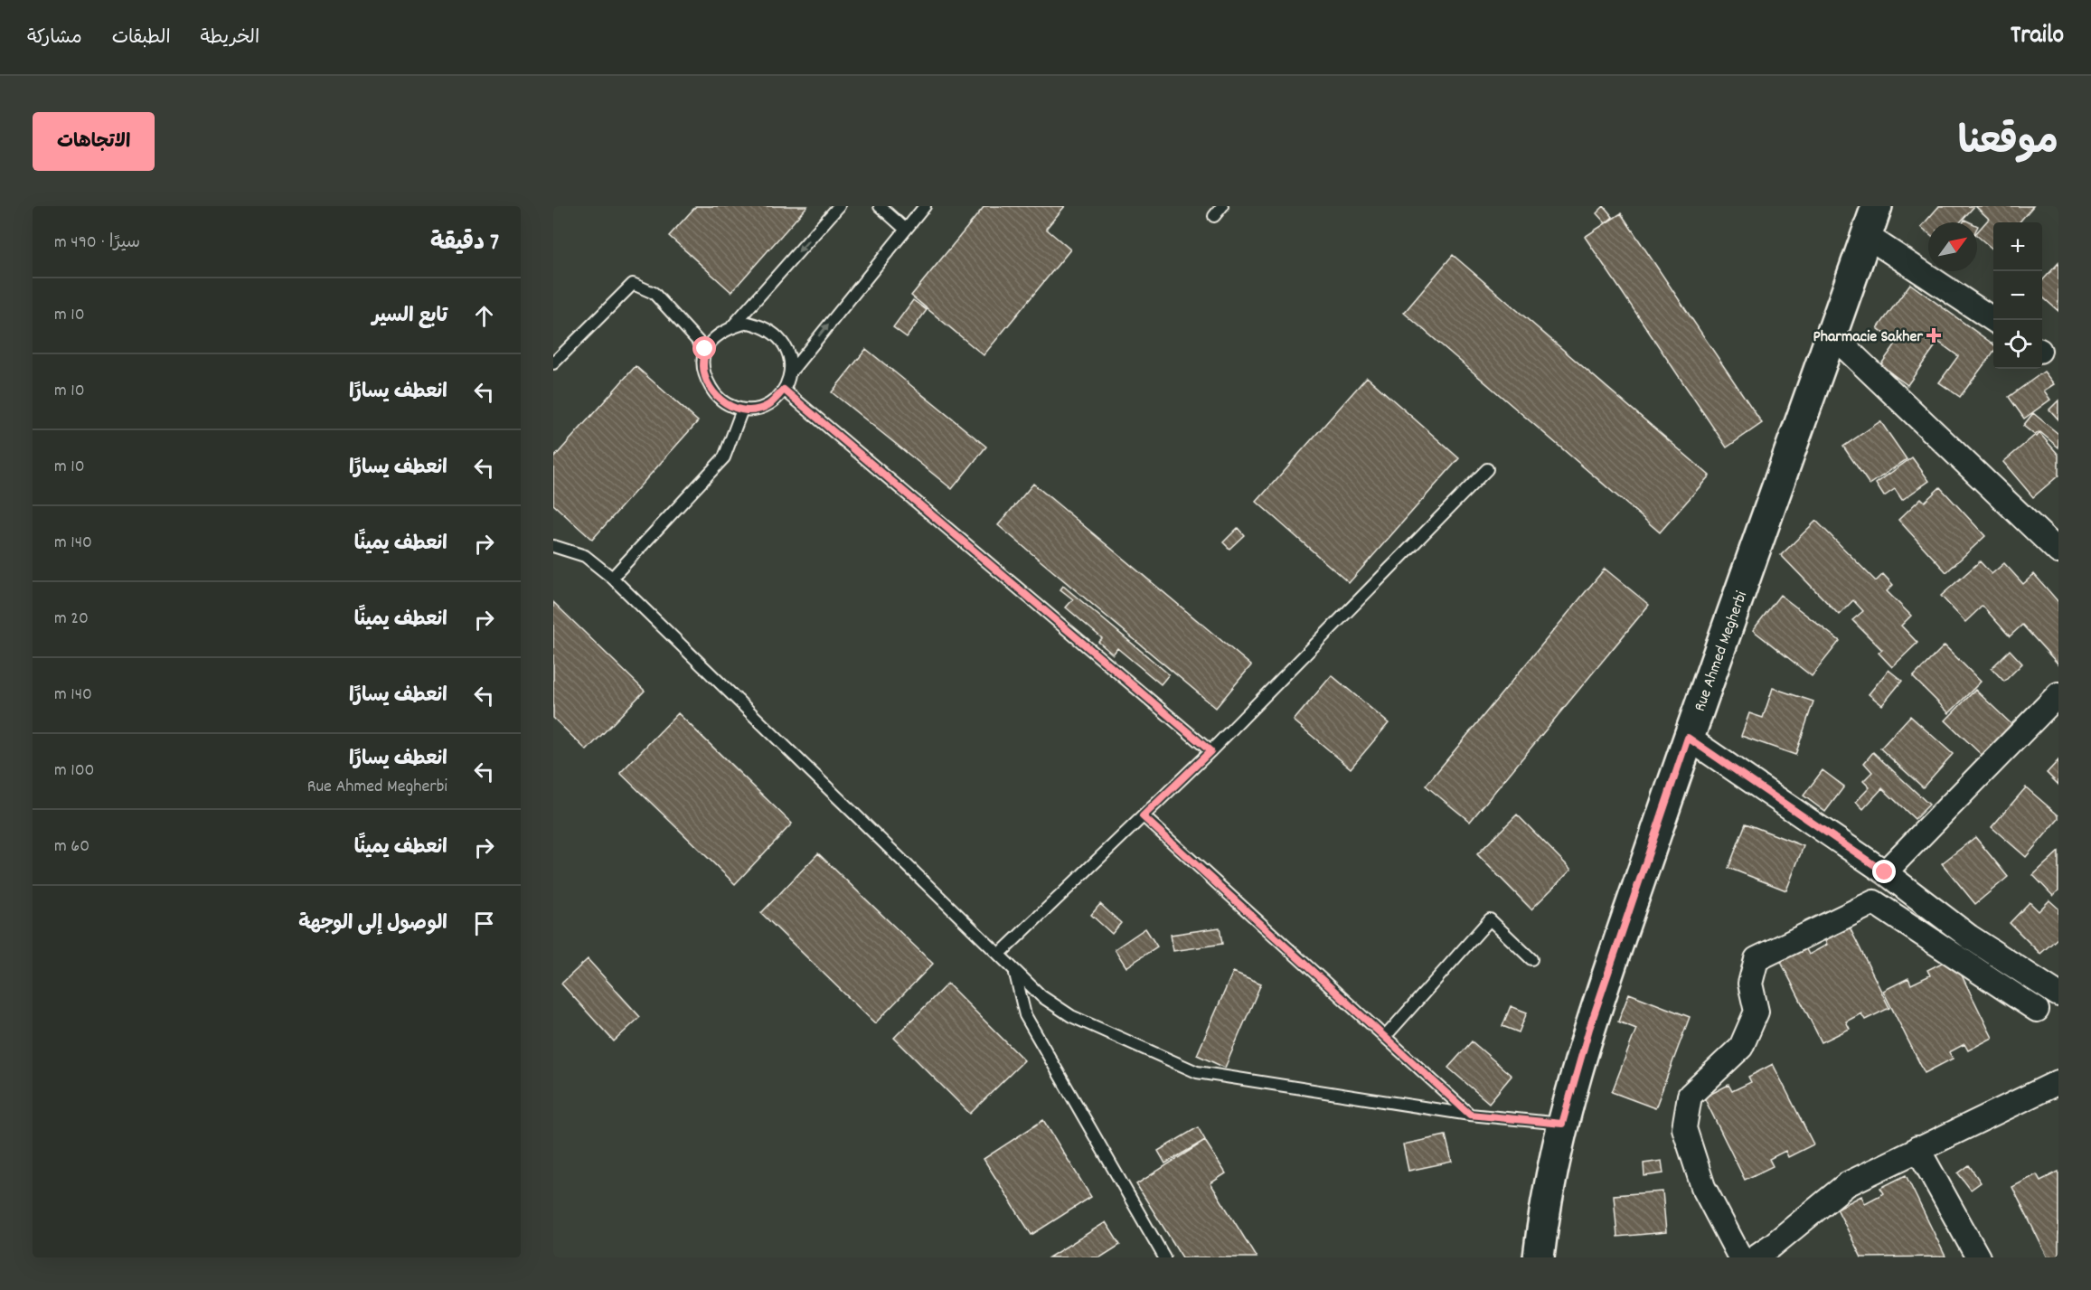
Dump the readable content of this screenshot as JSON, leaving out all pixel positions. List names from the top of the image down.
{
  "streets": {
    "main road": ["Rue Ahmed Megherbi"]
  },
  "places": {
    "health": ["Pharmacie Sakher"]
  },
  "north": "top right",
  "page": {
    "header": "Trailo",
    "nav": ["الخريطة", "الطبقات", "مشاركة"],
    "title": "موقعنا",
    "buttons": "الاتجاهات",
    "heading": ["7 دقيقة", "سيرًا · 490 m"],
    "map_buttons": ["+", "−"],
    "list": [
      ["تابع السير", "10 m"],
      ["انعطف يسارًا", "10 m"],
      ["انعطف يسارًا", "10 m"],
      ["انعطف يمينًا", "140 m"],
      ["انعطف يمينًا", "20 m"],
      ["انعطف يسارًا", "140 m"],
      ["انعطف يسارًا", "Rue Ahmed Megherbi", "100 m"],
      ["انعطف يمينًا", "60 m"],
      "الوصول إلى الوجهة"
    ]
  }
}
